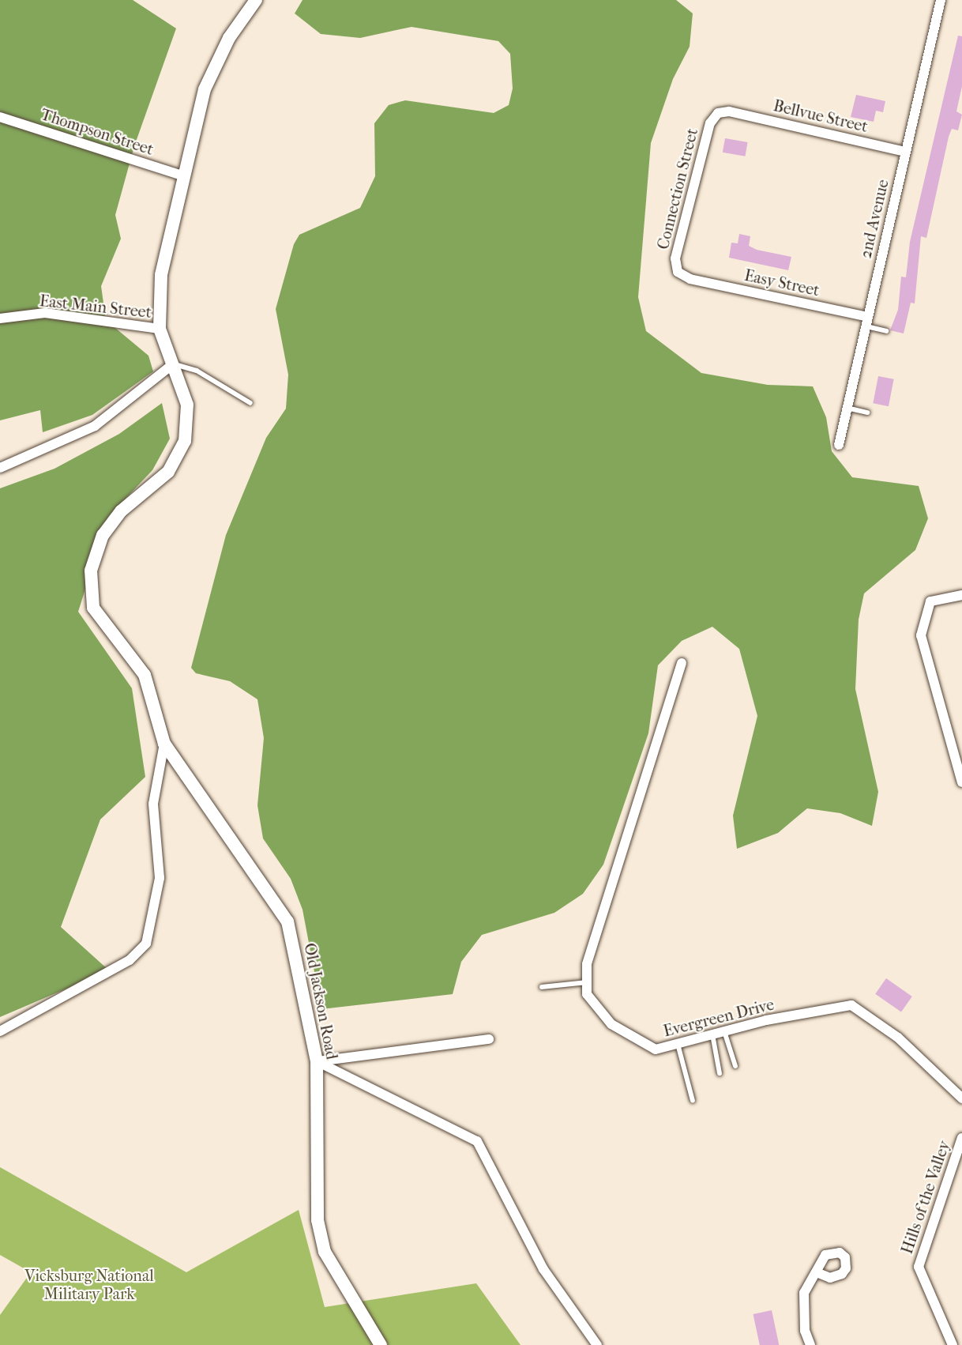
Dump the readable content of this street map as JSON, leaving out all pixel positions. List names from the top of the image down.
{
  "streets": {
    "street": [
      "Bellvue Street",
      "Thompson Street",
      "Connection Street",
      "2nd Avenue",
      "Easy Street",
      "East Main Street",
      "Old Jackson Road",
      "Evergreen Drive",
      "Hills of the Valley"
    ]
  },
  "crossings": [
    ["Bellvue Street", "Connection Street"],
    ["Bellvue Street", "2nd Avenue"],
    ["Connection Street", "Easy Street"],
    ["2nd Avenue", "Easy Street"],
    ["East Main Street", "Old Jackson Road"]
  ],
  "parks": ["Vicksburg National Military Park"]
}
